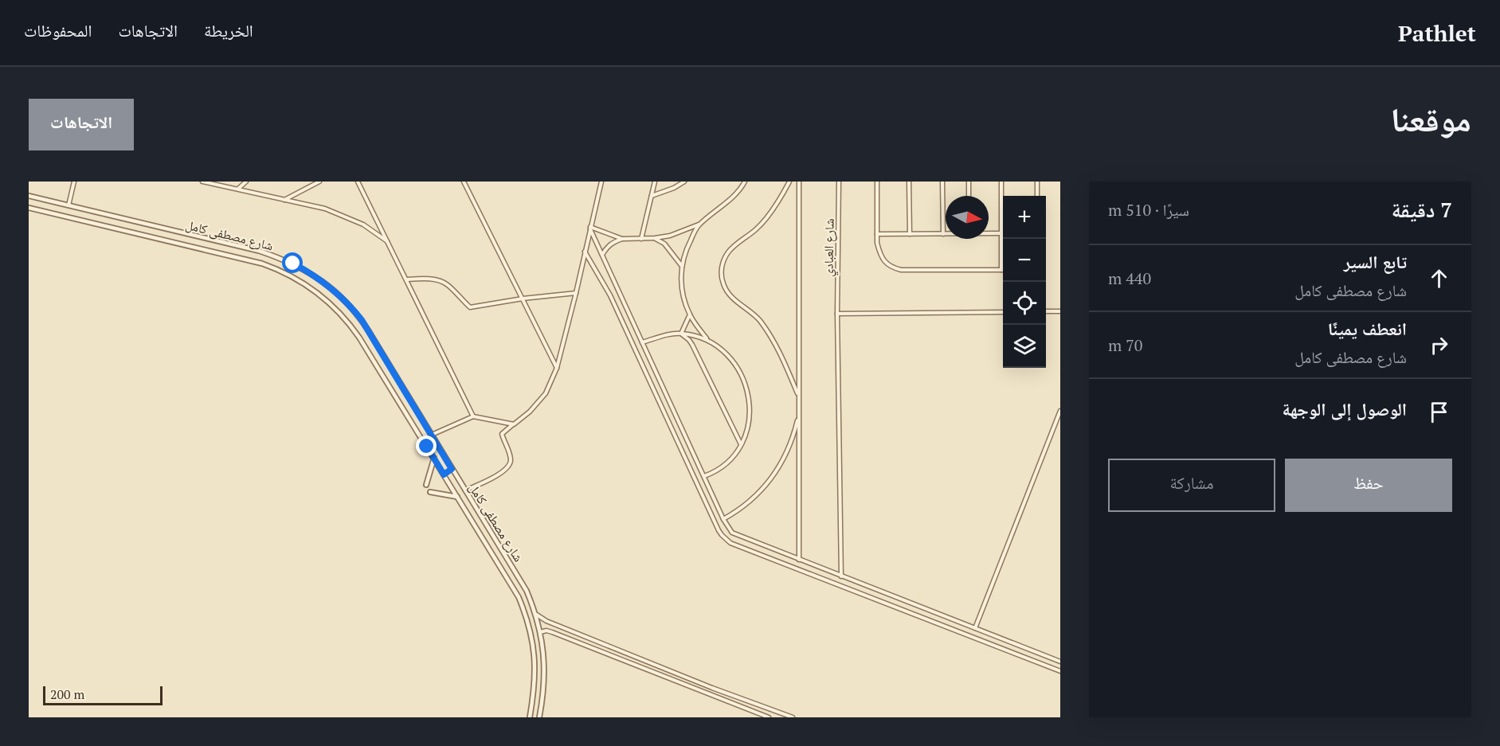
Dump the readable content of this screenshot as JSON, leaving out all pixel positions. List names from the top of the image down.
{
  "streets": {
    "street": ["شارع مصطفى كامل", "شارع العبادي"]
  },
  "scale_bar": "200 m",
  "north": "right",
  "page": {
    "header": "Pathlet",
    "nav": ["الخريطة", "الاتجاهات", "المحفوظات"],
    "title": "موقعنا",
    "buttons": [
      "الاتجاهات",
      ["حفظ", "مشاركة"]
    ],
    "heading": ["7 دقيقة", "سيرًا · 510 m"],
    "map_buttons": ["+", "−"],
    "list": [
      ["تابع السير", "شارع مصطفى كامل", "440 m"],
      ["انعطف يمينًا", "شارع مصطفى كامل", "70 m"],
      "الوصول إلى الوجهة"
    ],
    "scale": "200 m"
  }
}
